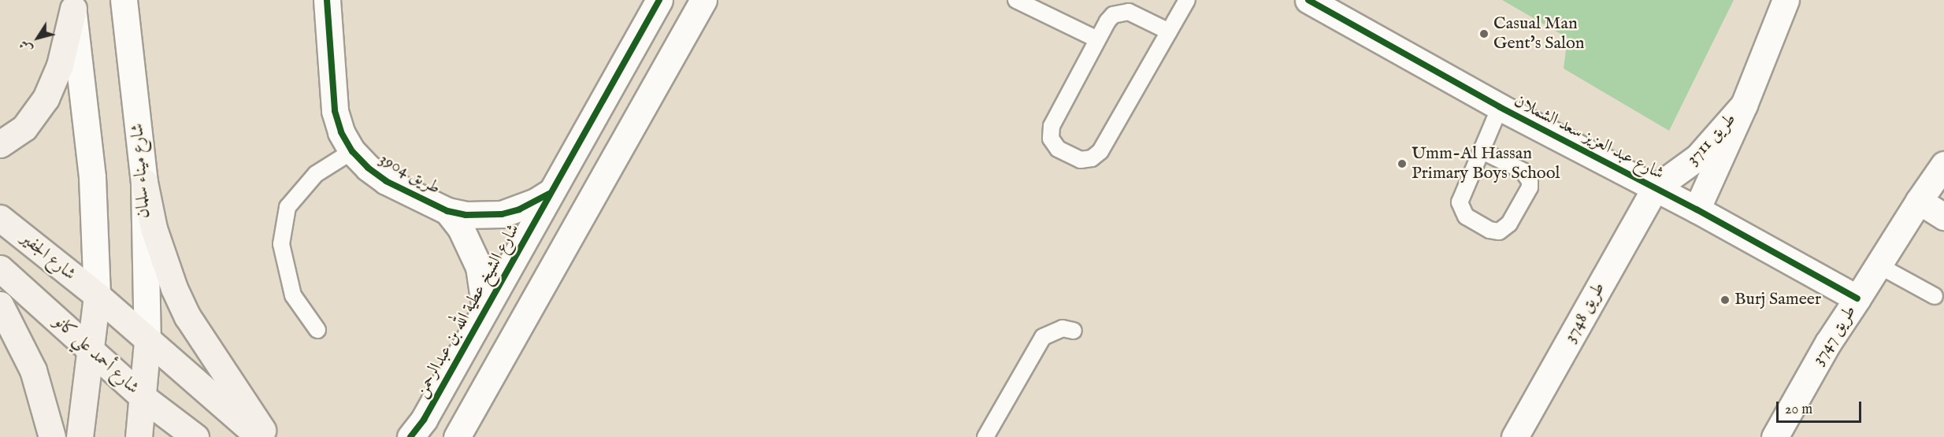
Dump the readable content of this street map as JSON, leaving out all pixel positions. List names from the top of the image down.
{
  "streets": {
    "main road": ["شارع الجفير", "شارع أحمد علي كانو"],
    "street": [
      "شارع عبد العزيز سعد الشملان",
      "طريق 3711",
      "شارع ميناء سلمان",
      "طريق 3904",
      "شارع الشيخ عطية الله بن عبدالرحمن",
      "طريق 3748",
      "طريق 3747"
    ]
  },
  "crossings": [
    ["شارع عبد العزيز سعد الشملان", "طريق 3711"],
    ["شارع عبد العزيز سعد الشملان", "طريق 3748"],
    ["شارع عبد العزيز سعد الشملان", "طريق 3747"],
    ["طريق 3711", "طريق 3748"],
    ["طريق 3904", "شارع الشيخ عطية الله بن عبدالرحمن"]
  ],
  "places": ["Casual Man Gent's Salon", "Umm-Al Hassan Primary Boys School", "Burj Sameer"],
  "scale_bar": "20 m",
  "north": "bottom left"
}
